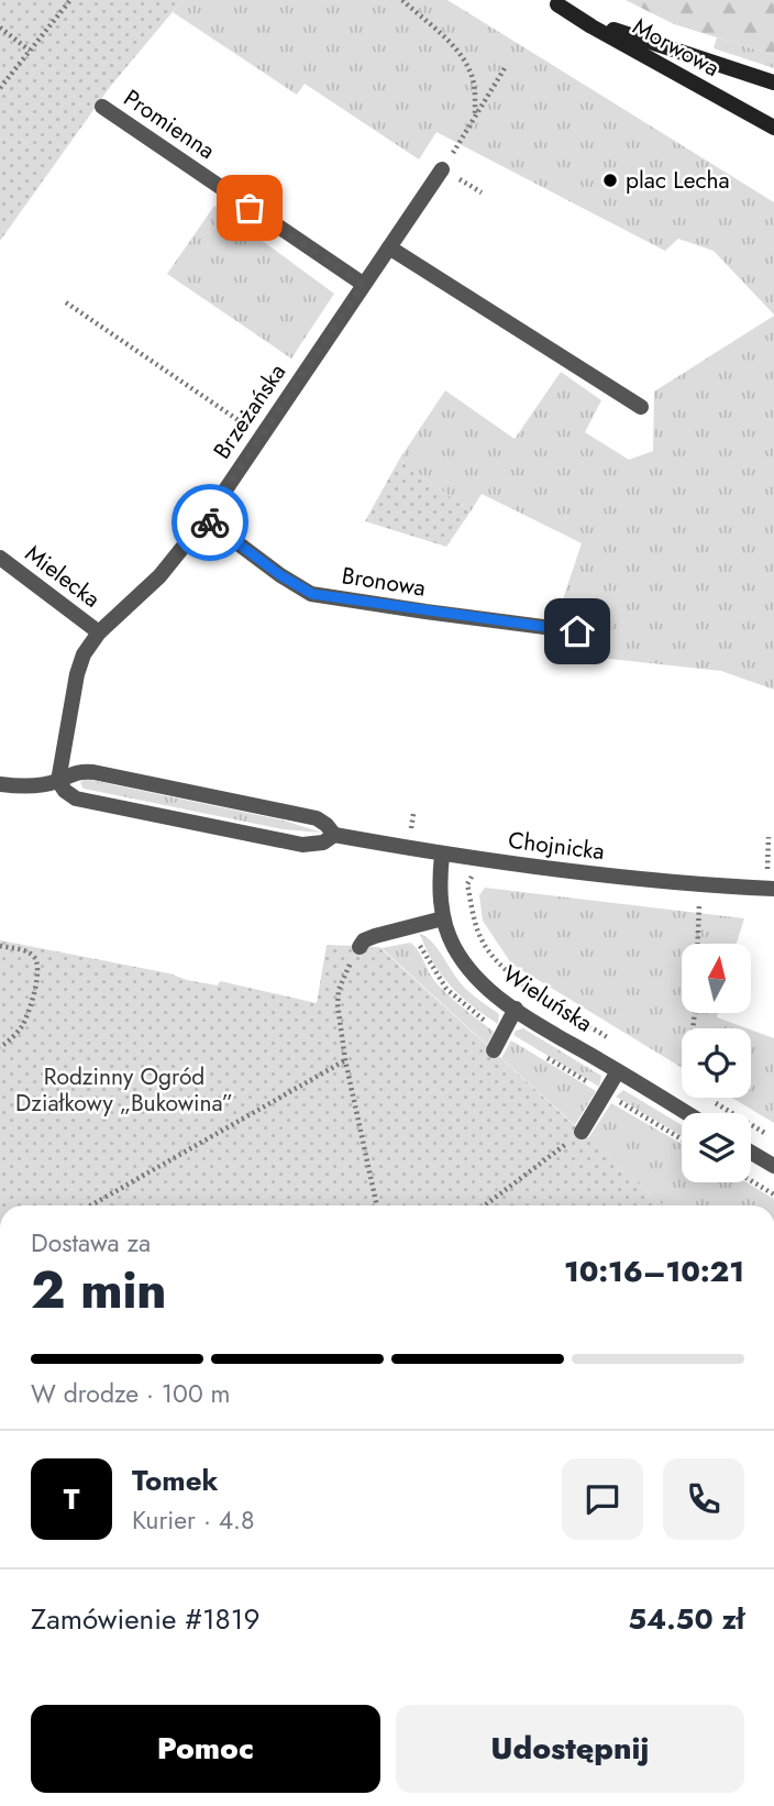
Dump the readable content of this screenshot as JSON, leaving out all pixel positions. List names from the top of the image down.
{
  "streets": {
    "main road": ["Morwowa"],
    "street": [
      "Promienna",
      "Brzeżańska",
      "Mielecka",
      "Bronowa",
      "Chojnicka",
      "Wieluńska"
    ]
  },
  "crossings": [
    ["Promienna", "Brzeżańska"],
    ["Brzeżańska", "Mielecka"],
    ["Brzeżańska", "Bronowa"],
    ["Brzeżańska", "Chojnicka"],
    ["Chojnicka", "Wieluńska"]
  ],
  "parks": ["Rodzinny Ogród Działkowy „Bukowina”"],
  "places": ["plac Lecha"],
  "north": "top",
  "page": {
    "heading": ["2 min", "Dostawa za", "10:16–10:21"],
    "panel": [
      "Tomek",
      "Kurier · 4.8",
      "Zamówienie #1819",
      "54.50 zł"
    ],
    "bar": "W drodze · 100 m",
    "round": "T",
    "buttons": ["Pomoc", "Udostępnij"]
  }
}
